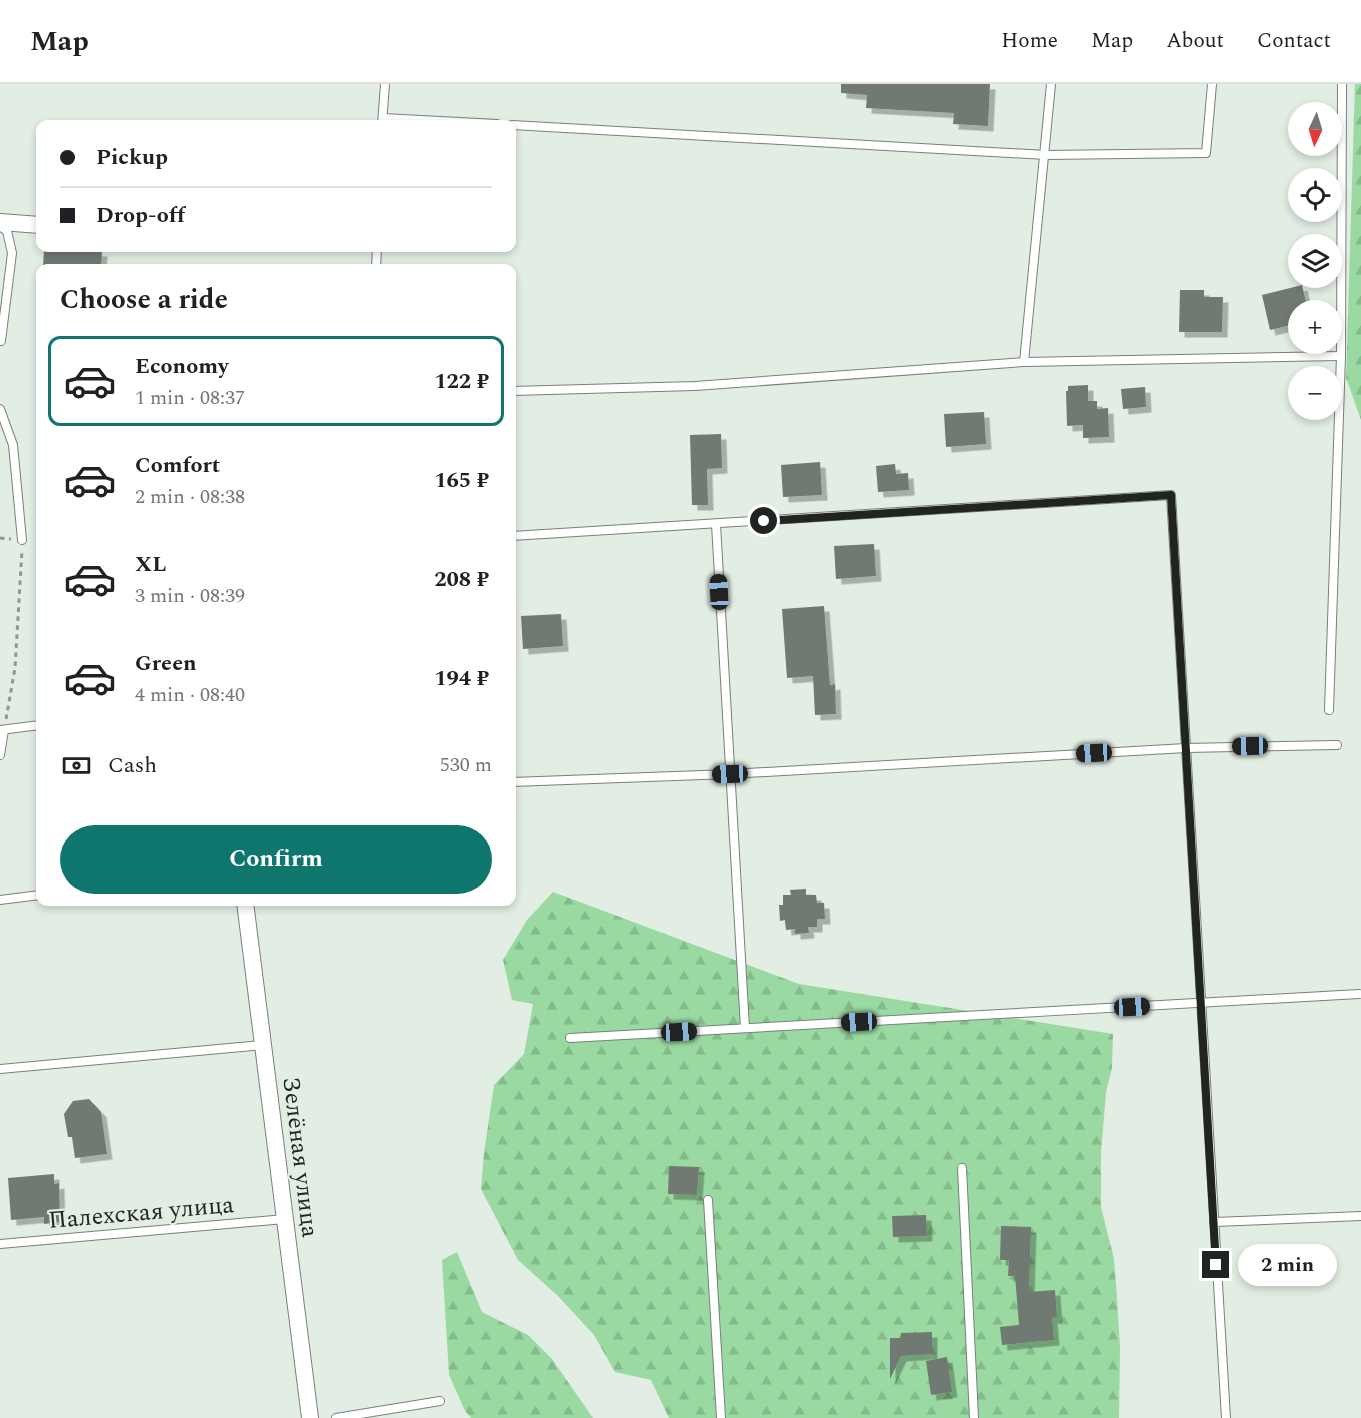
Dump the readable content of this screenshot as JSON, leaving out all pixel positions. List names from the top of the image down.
{
  "streets": {
    "street": ["Зелёная улица"],
    "lane": ["Палехская улица"]
  },
  "crossings": [
    ["Зелёная улица", "Палехская улица"]
  ],
  "north": "bottom",
  "page": {
    "header": "Map",
    "nav": [
      "Home",
      "Map",
      "About",
      "Contact"
    ],
    "map_buttons": ["+", "−"],
    "banner": ["Pickup", "Drop-off"],
    "heading": "Choose a ride",
    "list": [
      {
        "name": "Economy",
        "note": "1 min · 08:37",
        "value": "122 ₽"
      },
      {
        "name": "Comfort",
        "note": "2 min · 08:38",
        "value": "165 ₽"
      },
      {
        "name": "XL",
        "note": "3 min · 08:39",
        "value": "208 ₽"
      },
      {
        "name": "Green",
        "note": "4 min · 08:40",
        "value": "194 ₽"
      }
    ],
    "pay": ["Cash", "530 m"],
    "buttons": "Confirm",
    "bubble": "2 min"
  }
}
